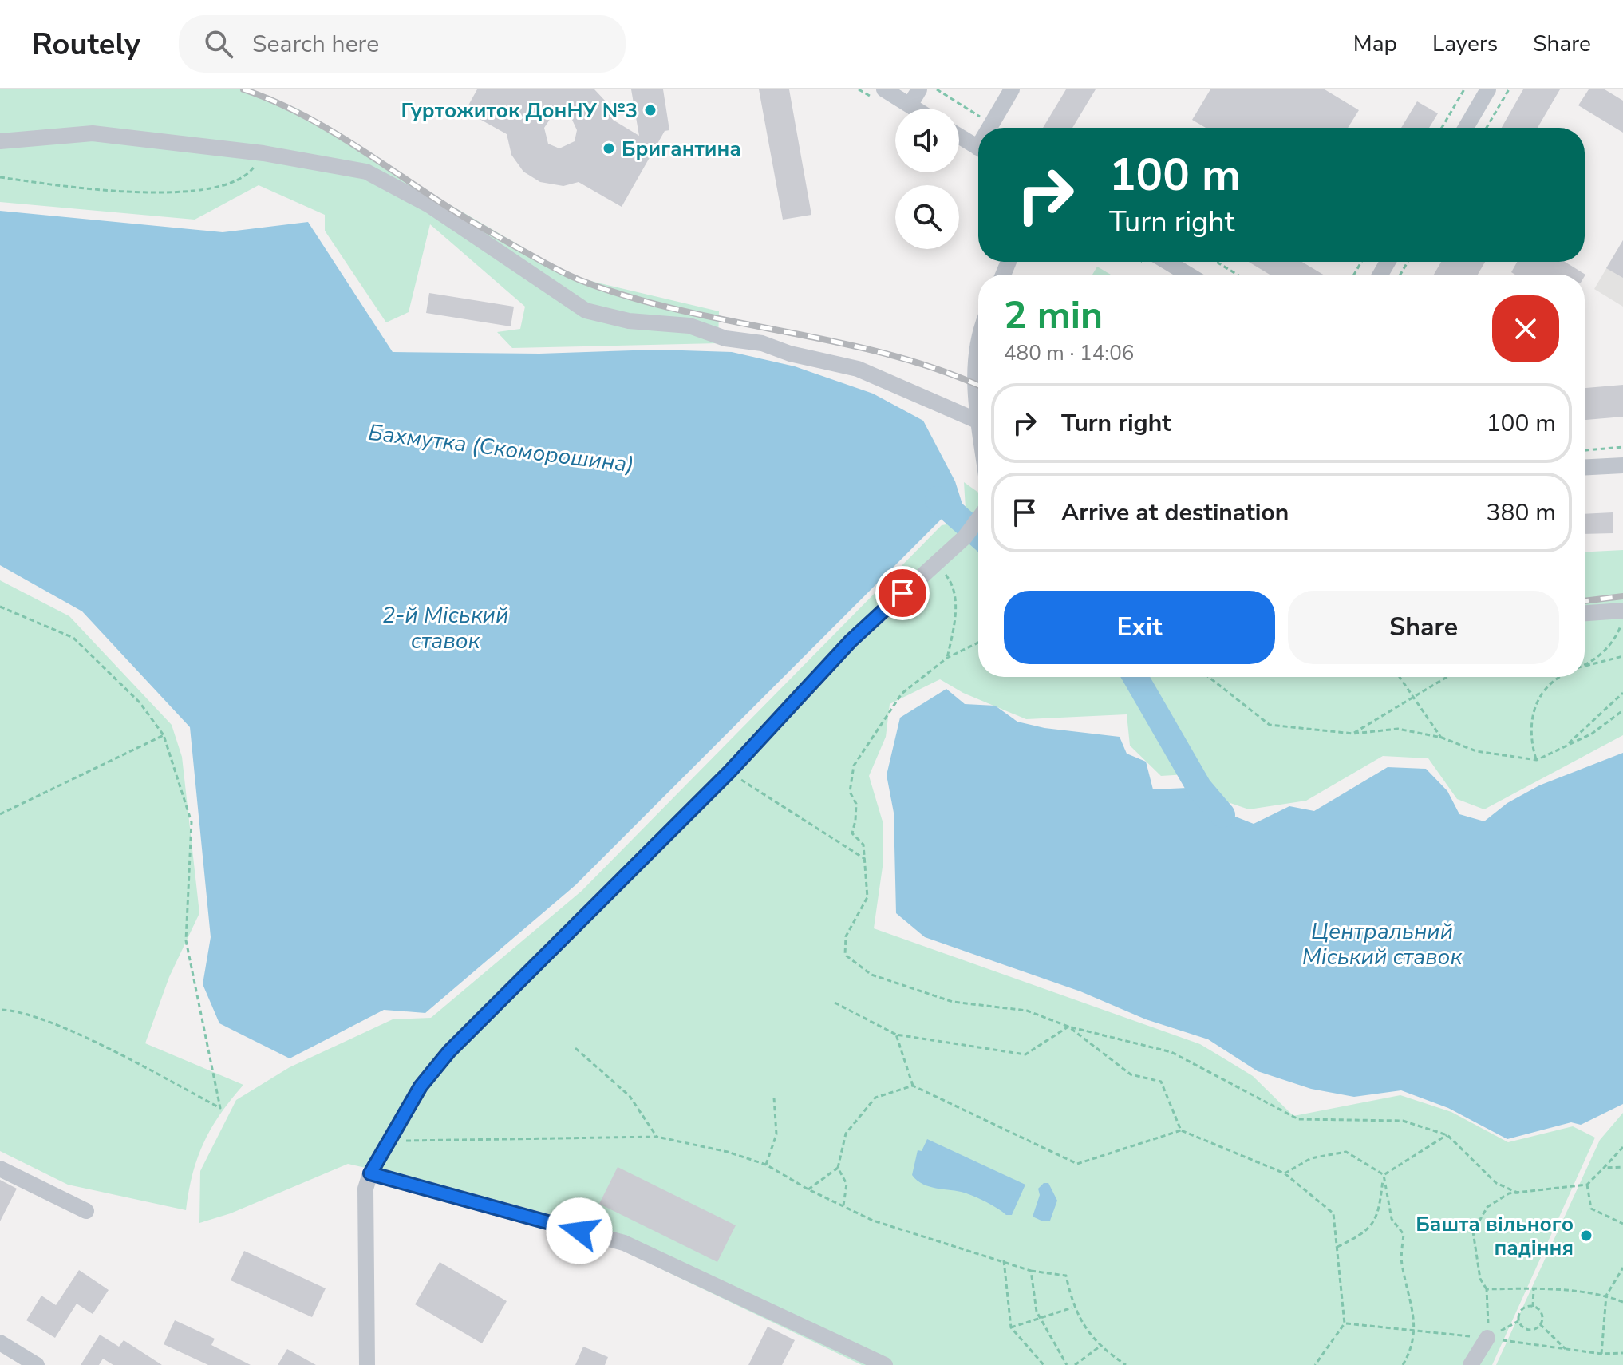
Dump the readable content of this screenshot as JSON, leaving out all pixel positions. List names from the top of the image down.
{
  "water": ["Бахмутка (Скоморошина)", "2-й Міський ставок", "Центральний Міський ставок"],
  "places": ["Гуртожиток ДонНУ №3", "Бригантина", "Башта вільного падіння"],
  "page": {
    "header": "Routely",
    "search": "Search here",
    "nav": ["Map", "Layers", "Share"],
    "turn": ["100 m", "Turn right"],
    "heading": ["2 min", "480 m · 14:06"],
    "list": [
      {
        "name": "Turn right",
        "value": "100 m"
      },
      {
        "name": "Arrive at destination",
        "value": "380 m"
      }
    ],
    "buttons": ["Exit", "Share"]
  }
}
